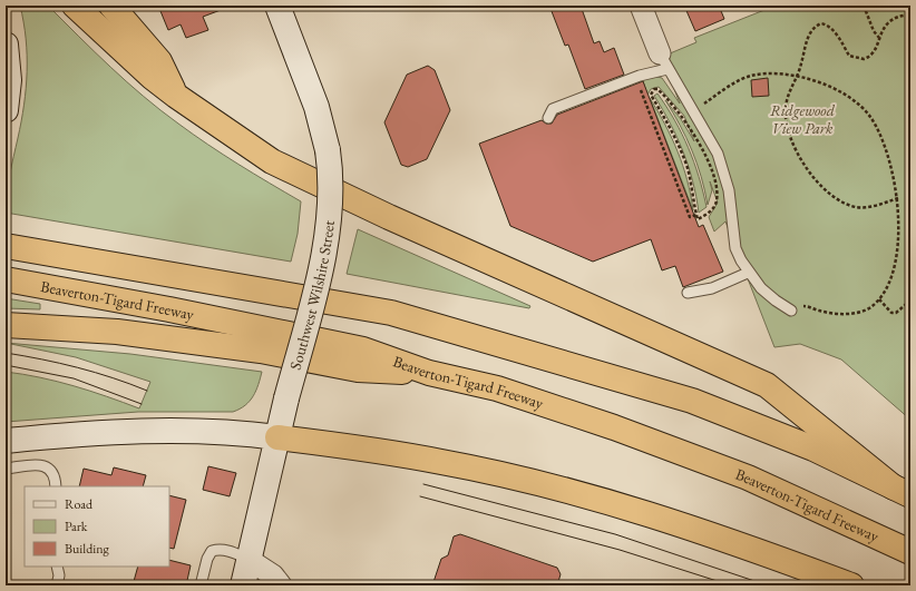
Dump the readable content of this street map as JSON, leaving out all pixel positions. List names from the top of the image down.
{
  "streets": {
    "highway": ["Beaverton-Tigard Freeway"],
    "street": ["Southwest Wilshire Street"]
  },
  "parks": ["Ridgewood View Park"],
  "legend": ["Road", "Park", "Building"]
}
